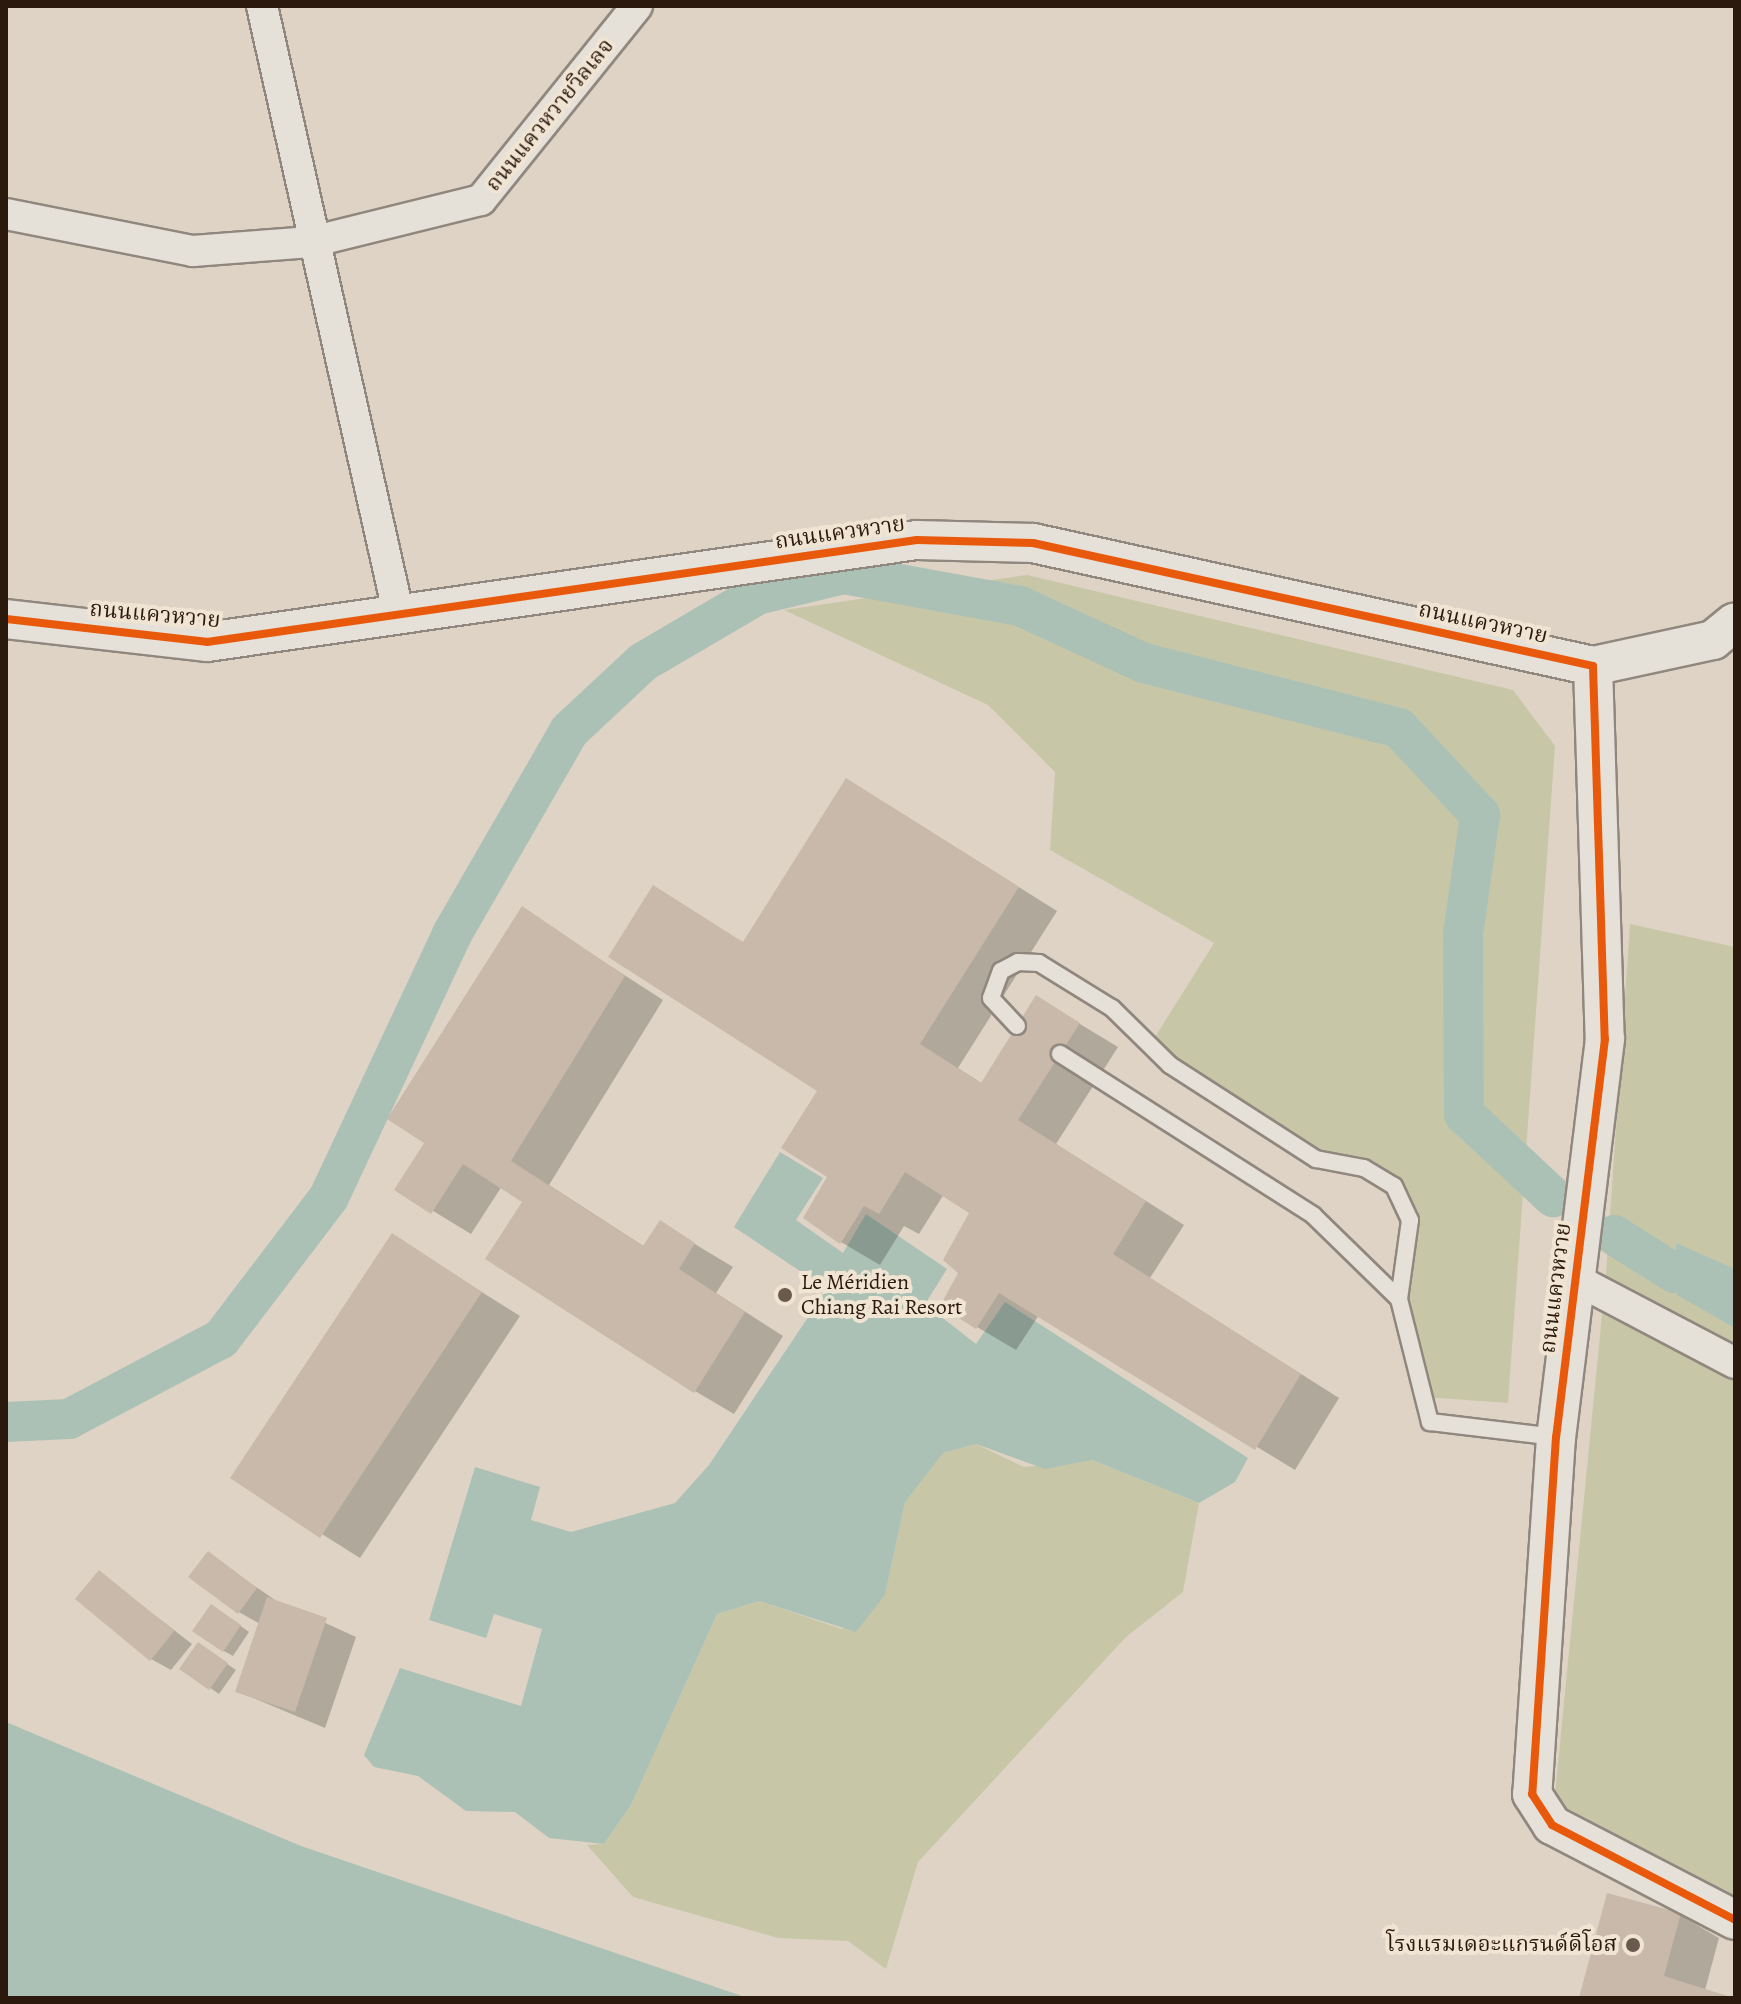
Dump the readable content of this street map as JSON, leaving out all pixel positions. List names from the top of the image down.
{
  "streets": {
    "street": ["ถนนแควหวายวิลเลจ", "ถนนแควหวาย"]
  },
  "places": ["Le Méridien Chiang Rai Resort", "โรงแรมเดอะแกรนด์ดิโอส"]
}
